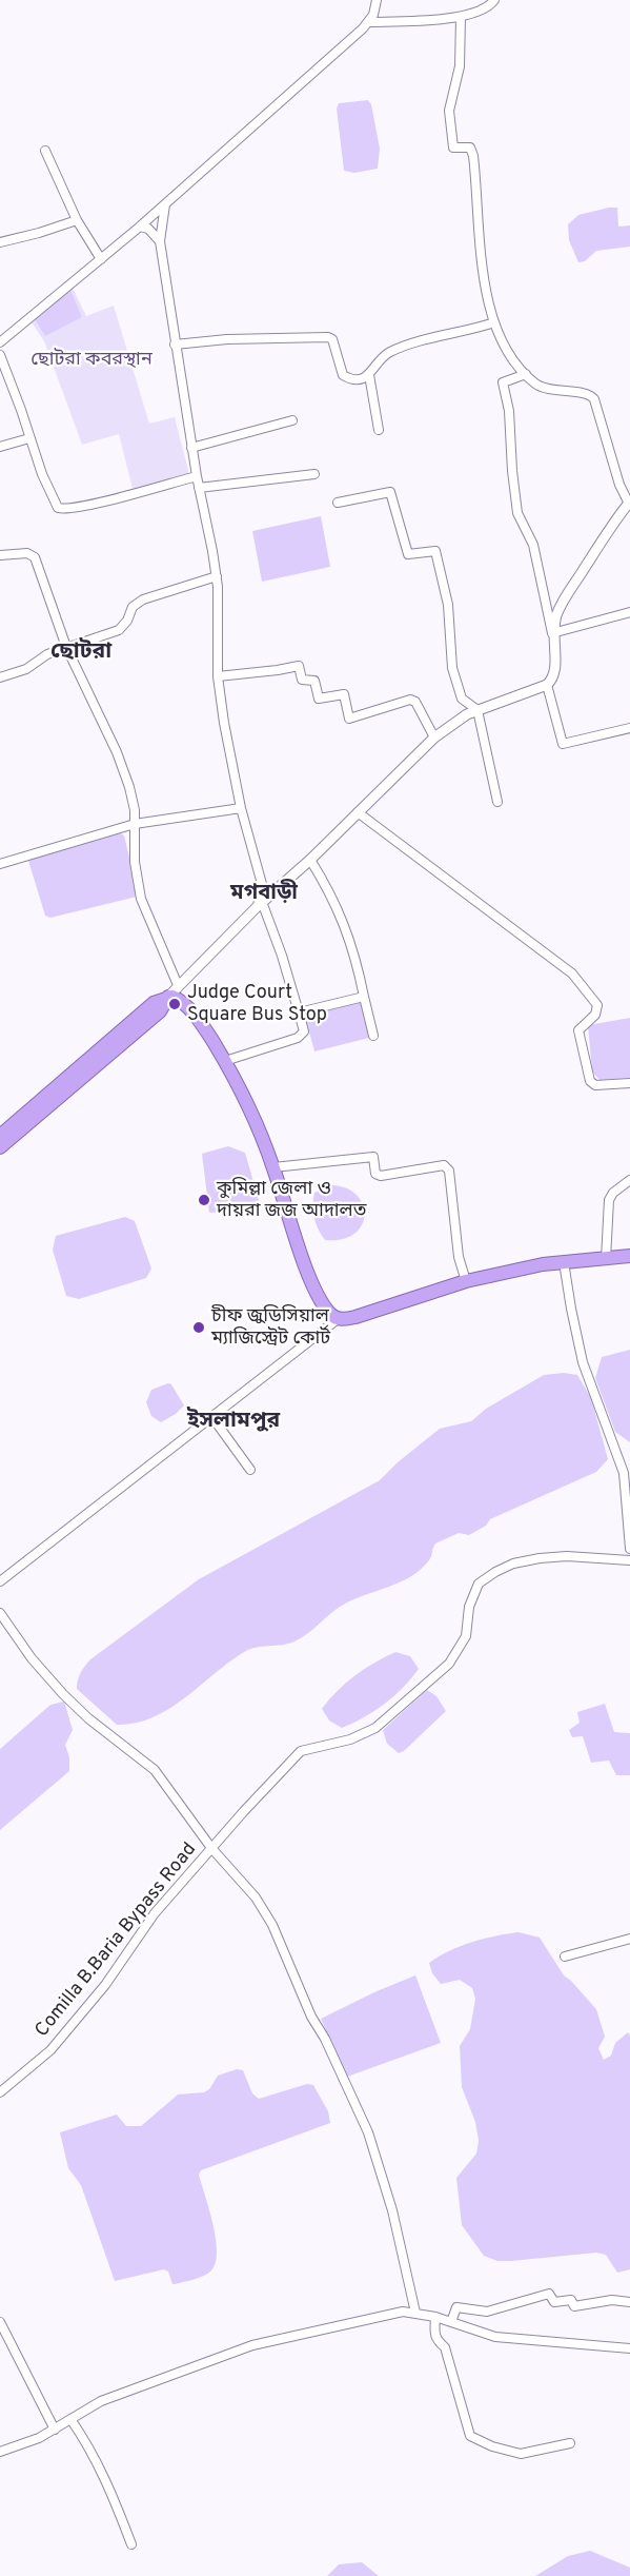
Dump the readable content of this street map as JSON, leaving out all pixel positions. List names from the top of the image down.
{
  "streets": {
    "street": ["Comilla B.Baria Bypass Road"]
  },
  "districts": ["ছোটরা", "মগবাড়ী", "ইসলামপুর"],
  "parks": ["ছোটরা কবরস্থান"],
  "places": ["Judge Court Square Bus Stop", "কুমিল্লা জেলা ও দায়রা জজ আদালত", "চীফ জুডিসিয়াল ম্যাজিস্ট্রেট কোর্ট"]
}
